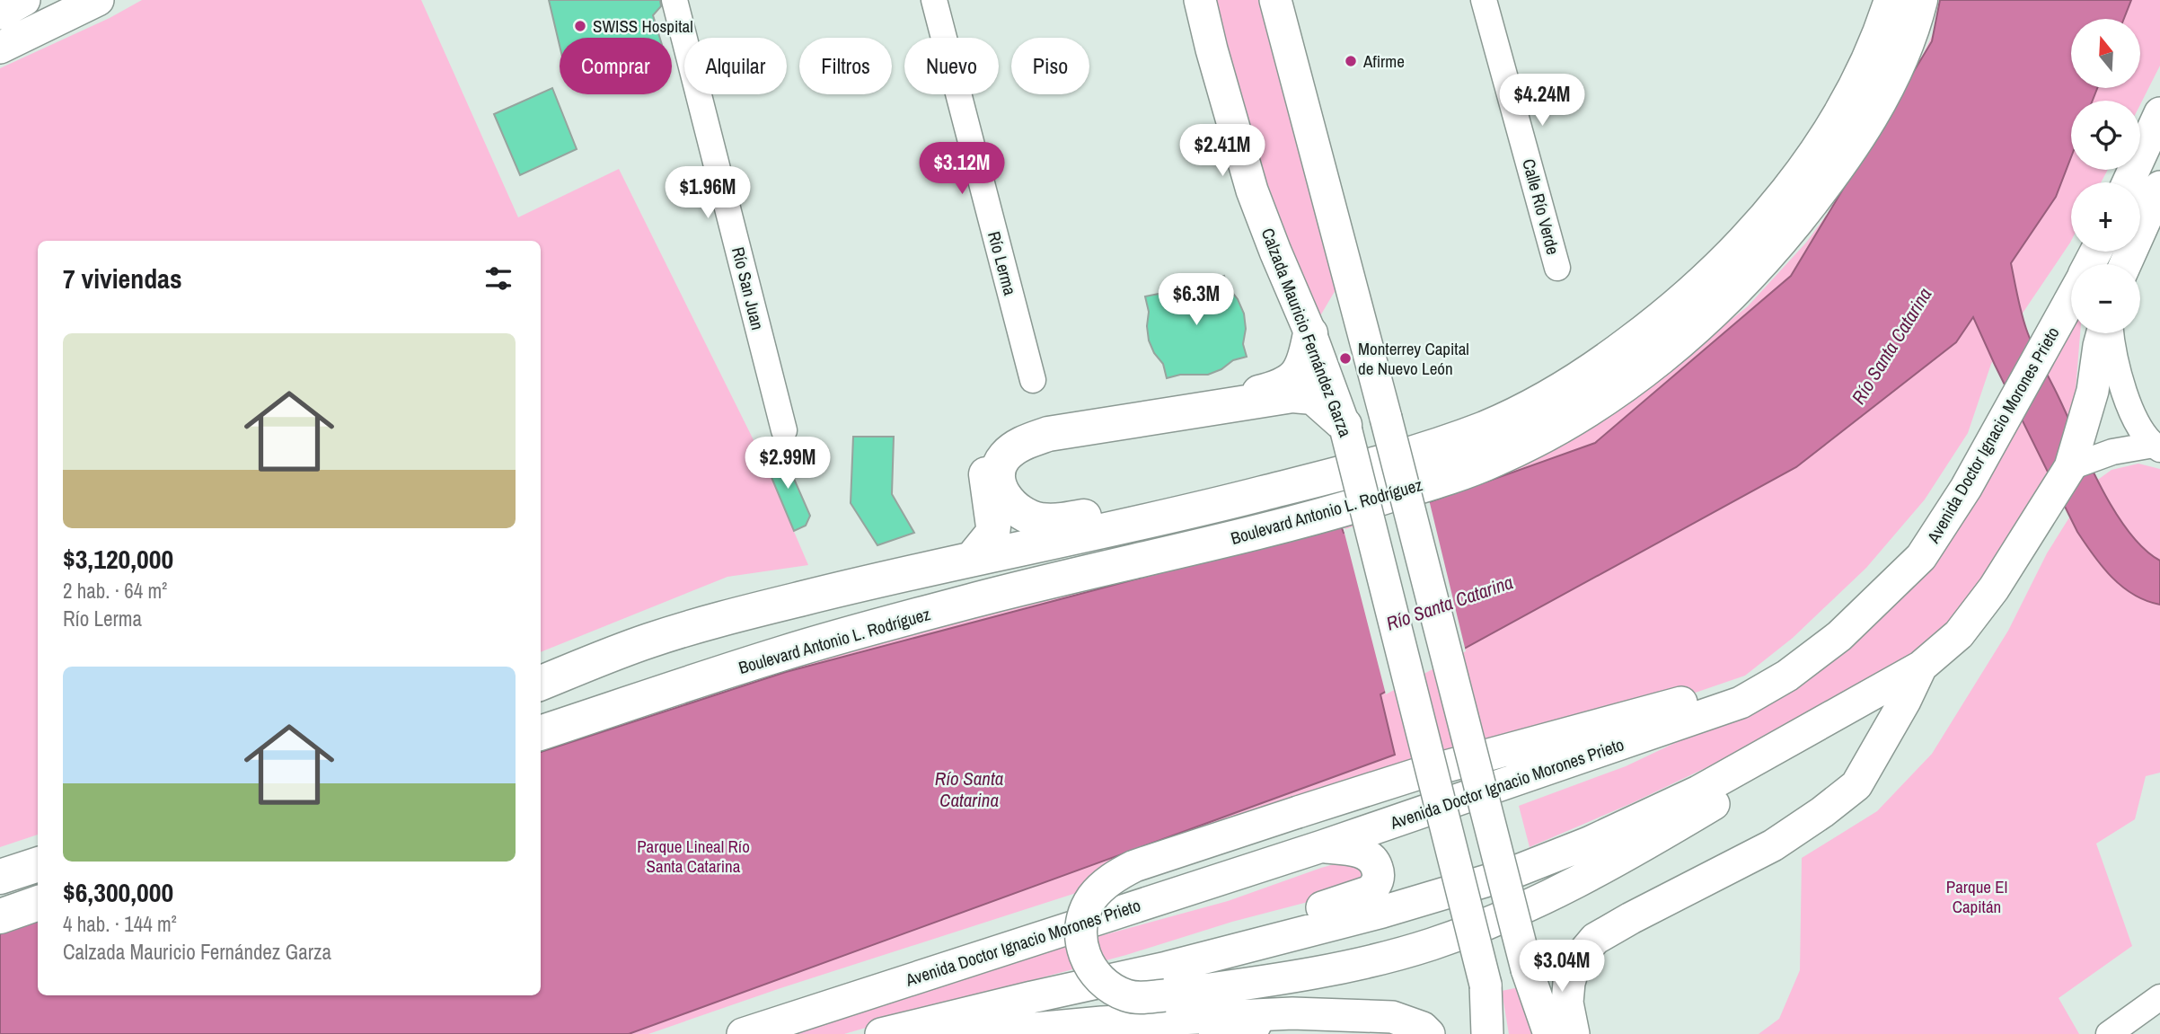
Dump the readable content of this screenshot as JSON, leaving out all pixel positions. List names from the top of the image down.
{
  "streets": {
    "highway": ["Boulevard Antonio L. Rodríguez"],
    "main road": ["Calzada Mauricio Fernández Garza", "Avenida Doctor Ignacio Morones Prieto"],
    "street": ["Calle Río Verde", "Río Lerma", "Río San Juan"]
  },
  "water": ["Río Santa Catarina"],
  "parks": ["Parque Lineal Río Santa Catarina", "Parque El Capitán"],
  "places": ["SWISS Hospital", "Afirme", "Monterrey Capital de Nuevo León"],
  "north": "top",
  "page": {
    "map_buttons": ["+", "−"],
    "chip": [
      "Comprar",
      "Alquilar",
      "Filtros",
      "Nuevo",
      "Piso"
    ],
    "price": [
      "$4.24M",
      "$2.41M",
      "$3.12M",
      "$1.96M",
      "$6.3M",
      "$2.99M",
      "$3.04M"
    ],
    "heading": "7 viviendas",
    "list": [
      {
        "name": "$3,120,000",
        "note": "2 hab. · 64 m² · Río Lerma"
      },
      {
        "name": "$6,300,000",
        "note": "4 hab. · 144 m² · Calzada Mauricio Fernández Garza"
      }
    ]
  }
}
